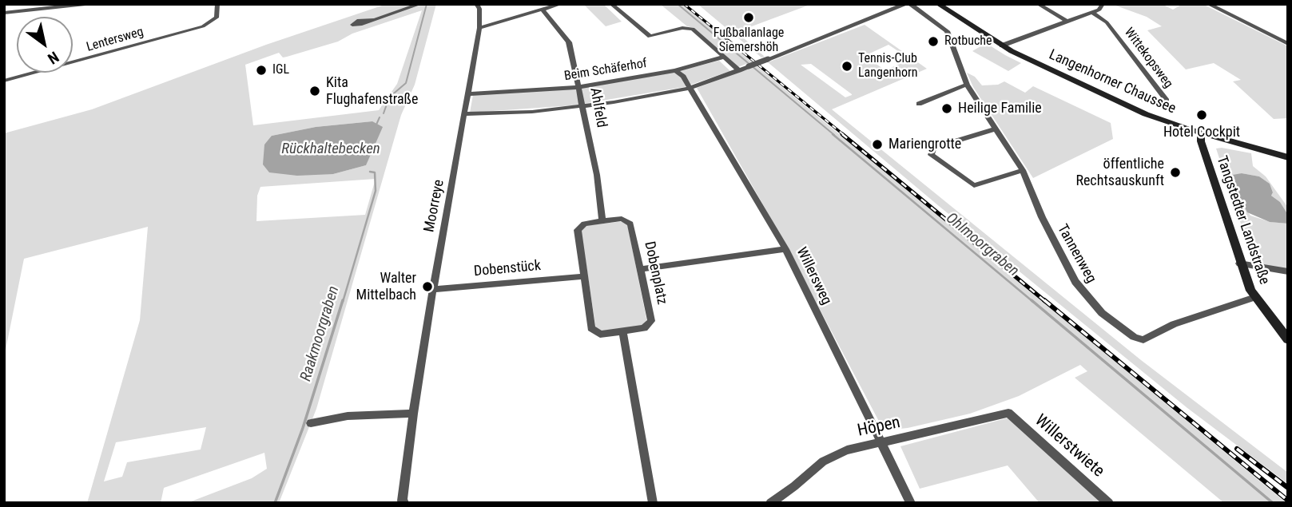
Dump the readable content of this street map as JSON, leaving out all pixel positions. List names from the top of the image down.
{
  "streets": {
    "main road": ["Langenhorner Chaussee", "Tangstedter Landstraße"],
    "street": [
      "Lentersweg",
      "Wittekopsweg",
      "Beim Schäferhof",
      "Ahlfeld",
      "Moorreye",
      "Tannenweg",
      "Dobenstück",
      "Dobenplatz",
      "Willersweg",
      "Höpen",
      "Willerstwiete"
    ]
  },
  "crossings": [
    ["Beim Schäferhof", "Ahlfeld"],
    ["Beim Schäferhof", "Moorreye"],
    ["Beim Schäferhof", "Willersweg"],
    ["Langenhorner Chaussee", "Tangstedter Landstraße"],
    ["Ahlfeld", "Dobenplatz"],
    ["Moorreye", "Dobenstück"],
    ["Tangstedter Landstraße", "Tannenweg"],
    ["Dobenstück", "Dobenplatz"],
    ["Willersweg", "Höpen"],
    ["Höpen", "Willerstwiete"]
  ],
  "water": ["Rückhaltebecken", "Ohlmoorgraben", "Raakmoorgraben"],
  "places": [
    "Fußballanlage Siemershöh",
    "Rotbuche",
    "Tennis-Club Langenhorn",
    "IGL",
    "Kita Flughafenstraße",
    "Heilige Familie",
    "Hotel Cockpit",
    "Mariengrotte",
    "öffentliche Rechtsauskunft",
    "Walter Mittelbach"
  ],
  "north": "bottom right"
}
